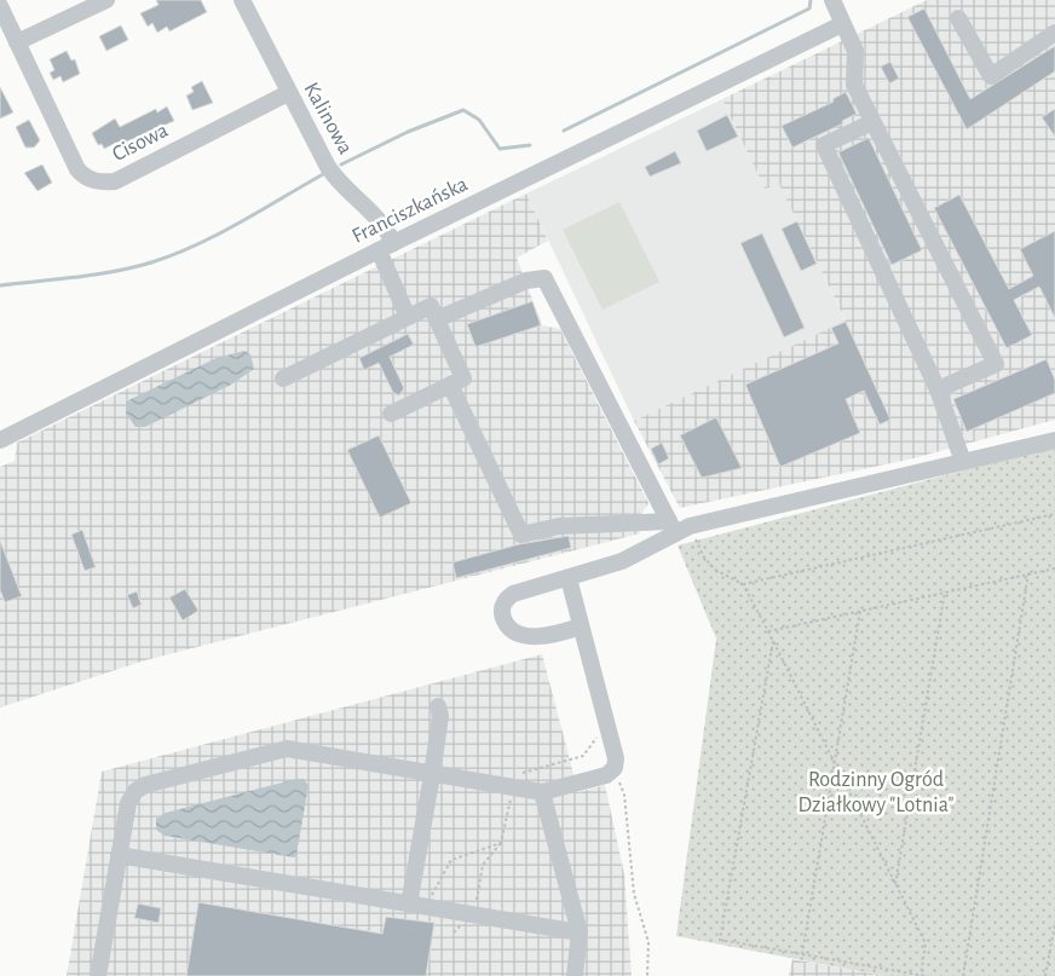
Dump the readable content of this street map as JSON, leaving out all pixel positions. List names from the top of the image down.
{
  "streets": {
    "street": ["Kalinowa", "Cisowa", "Franciszkańska"]
  },
  "crossings": [
    ["Kalinowa", "Cisowa"],
    ["Kalinowa", "Franciszkańska"]
  ],
  "parks": ["Rodzinny Ogród Działkowy \"Lotnia\""]
}
